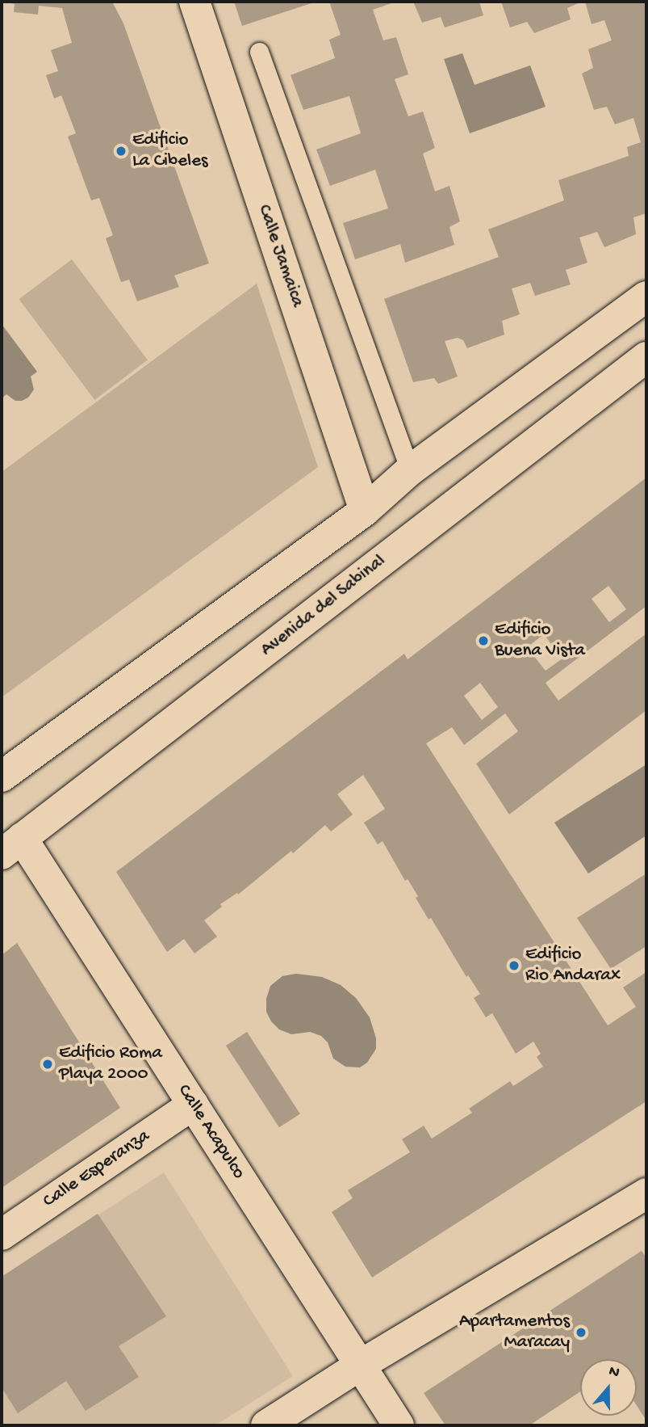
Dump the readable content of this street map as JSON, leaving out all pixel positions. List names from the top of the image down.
{
  "streets": {
    "street": [
      "Calle Jamaica",
      "Avenida del Sabinal",
      "Calle Acapulco",
      "Calle Esperanza"
    ]
  },
  "crossings": [
    ["Avenida del Sabinal", "Calle Acapulco"],
    ["Calle Acapulco", "Calle Esperanza"]
  ],
  "places": [
    "Edificio La Cibeles",
    "Edificio Buena Vista",
    "Edificio Rio Andarax",
    "Edificio Roma Playa 2000",
    "Apartamentos Maracay"
  ],
  "north": "top"
}
